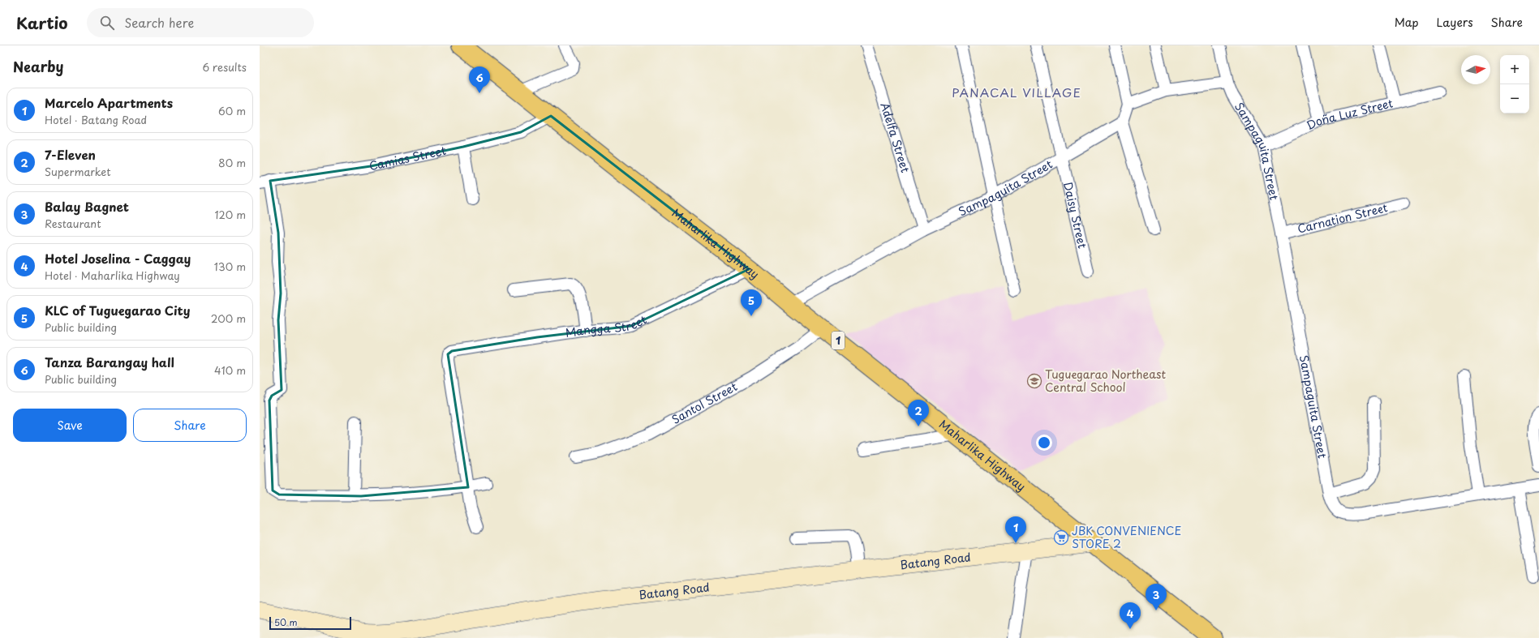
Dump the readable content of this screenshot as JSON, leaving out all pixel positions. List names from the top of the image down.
{
  "streets": {
    "main road": ["Maharlika Highway", "1"],
    "street": [
      "Doña Luz Street",
      "Adelfa Street",
      "Sampaguita Street",
      "Camias Street",
      "Daisy Street",
      "Carnation Street",
      "Mangga Street",
      "Santol Street",
      "Batang Road"
    ]
  },
  "crossings": [
    ["Doña Luz Street", "Sampaguita Street"],
    ["Adelfa Street", "Sampaguita Street"],
    ["Sampaguita Street", "Daisy Street"],
    ["Sampaguita Street", "Carnation Street"],
    ["Sampaguita Street", "Maharlika Highway"],
    ["Camias Street", "Maharlika Highway"],
    ["Maharlika Highway", "Mangga Street"],
    ["Maharlika Highway", "Santol Street"],
    ["Maharlika Highway", "Batang Road"]
  ],
  "districts": ["PANACAL VILLAGE"],
  "places": {
    "school or university": ["Tuguegarao Northeast Central School"],
    "supermarket": ["JBK CONVENIENCE STORE 2"]
  },
  "scale_bar": "50 m",
  "north": "right",
  "page": {
    "header": "Kartio",
    "search": "Search here",
    "nav": ["Map", "Layers", "Share"],
    "heading": ["Nearby", "6 results"],
    "map_buttons": ["+", "−"],
    "pins": [
      "6",
      "5",
      "2",
      "1",
      "3",
      "4"
    ],
    "list": [
      {
        "mark": "1",
        "name": "Marcelo Apartments",
        "note": "Hotel · Batang Road",
        "value": "60 m"
      },
      {
        "mark": "2",
        "name": "7-Eleven",
        "note": "Supermarket",
        "value": "80 m"
      },
      {
        "mark": "3",
        "name": "Balay Bagnet",
        "note": "Restaurant",
        "value": "120 m"
      },
      {
        "mark": "4",
        "name": "Hotel Joselina - Caggay",
        "note": "Hotel · Maharlika Highway",
        "value": "130 m"
      },
      {
        "mark": "5",
        "name": "KLC of Tuguegarao City",
        "note": "Public building",
        "value": "200 m"
      },
      {
        "mark": "6",
        "name": "Tanza Barangay hall",
        "note": "Public building",
        "value": "410 m"
      }
    ],
    "buttons": ["Save", "Share"],
    "scale": "50 m"
  }
}
